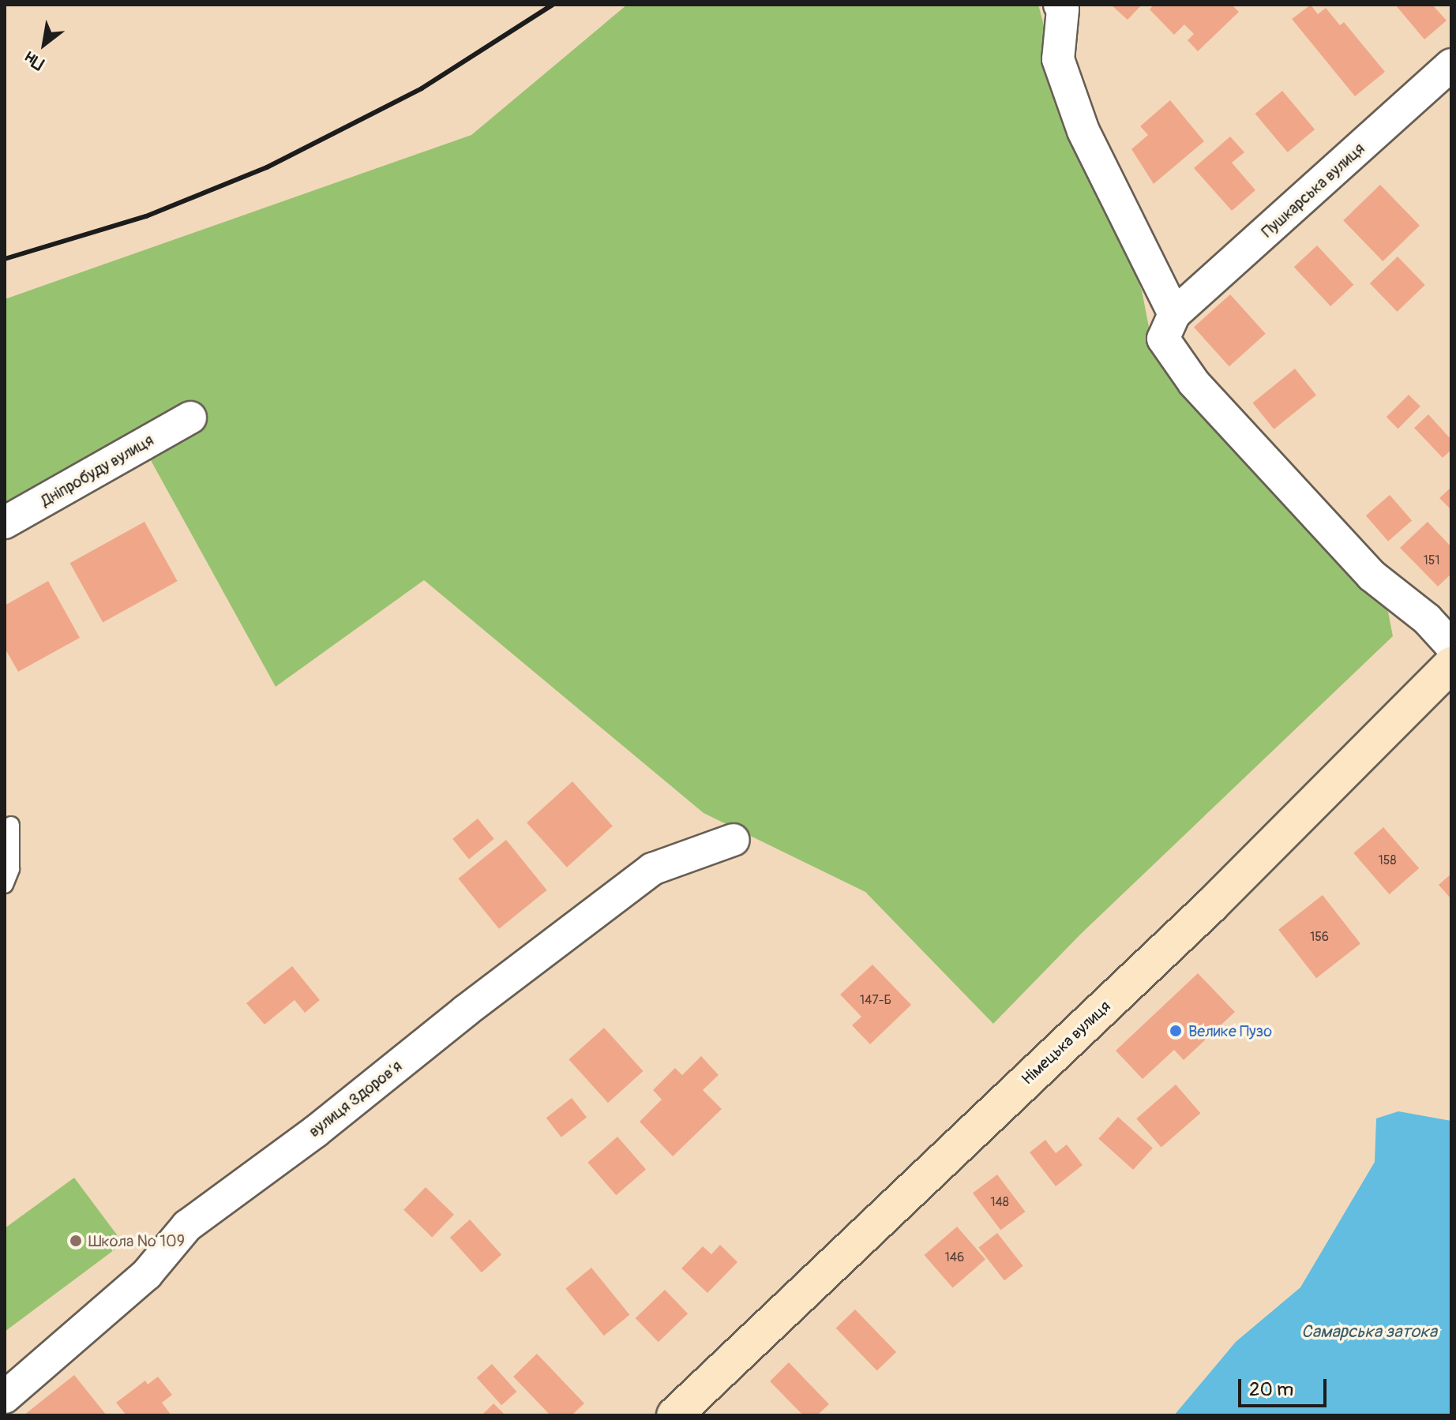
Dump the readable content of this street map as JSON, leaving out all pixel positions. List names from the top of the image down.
{
  "streets": {
    "main road": ["Німецька вулиця"],
    "street": ["Пушкарська вулиця", "Дніпробуду вулиця", "вулиця Здоровʼя"]
  },
  "water": ["Самарська затока"],
  "places": ["Велике Пузо", "Школа № 109"],
  "house_numbers": [
    "151",
    "158",
    "156",
    "147-Б",
    "148",
    "146"
  ],
  "scale_bar": "20 m",
  "north": "bottom left"
}
